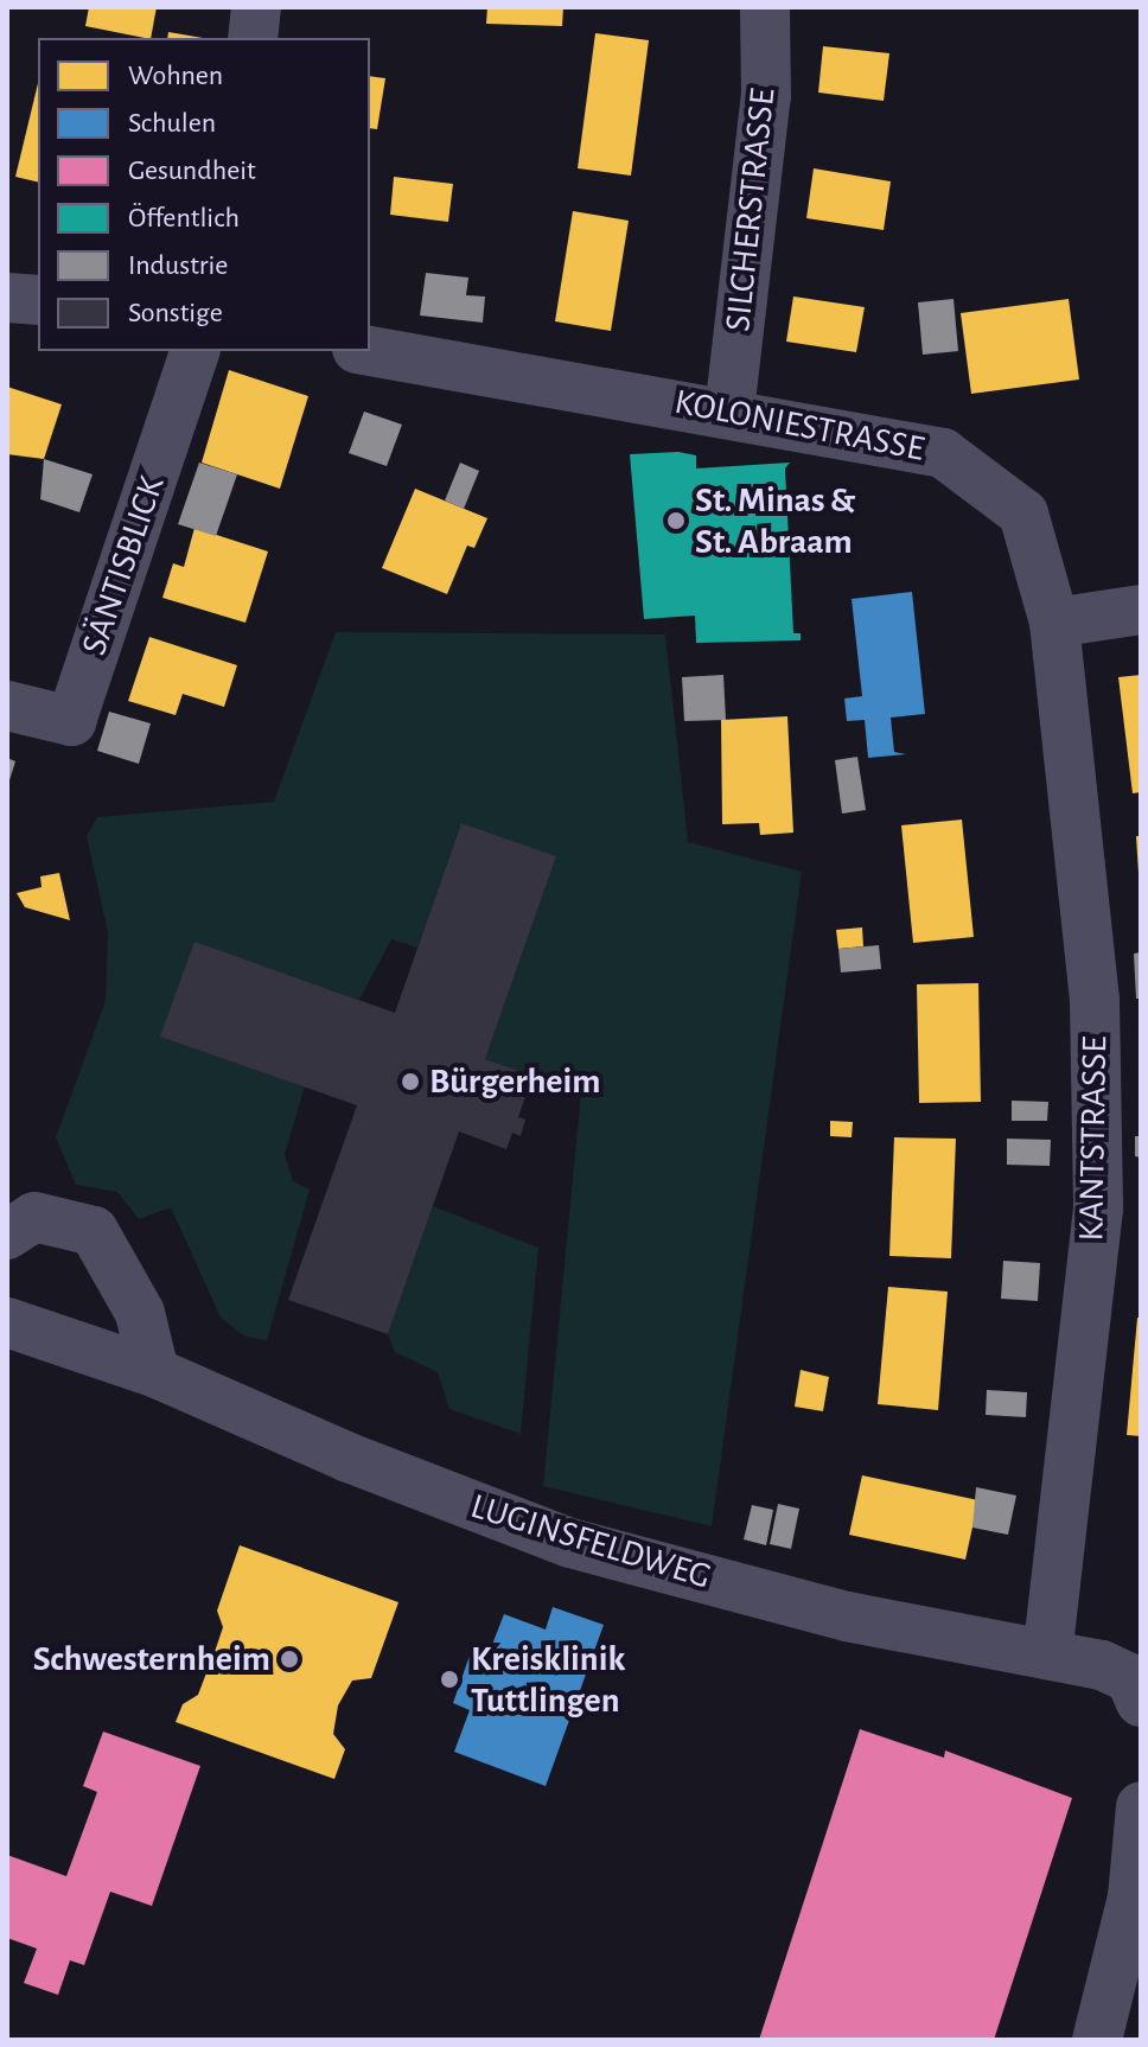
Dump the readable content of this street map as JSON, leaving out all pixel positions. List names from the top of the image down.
{
  "streets": {
    "street": [
      "SILCHERSTRASSE",
      "KOLONIESTRASSE",
      "SÄNTISBLICK",
      "KANTSTRASSE",
      "LUGINSFELDWEG"
    ]
  },
  "crossings": [
    ["SILCHERSTRASSE", "KOLONIESTRASSE"],
    ["KOLONIESTRASSE", "KANTSTRASSE"],
    ["KANTSTRASSE", "LUGINSFELDWEG"]
  ],
  "places": [
    "St. Minas & St. Abraam",
    "Bürgerheim",
    "Schwesternheim",
    "Kreisklinik Tuttlingen"
  ],
  "legend": [
    "Wohnen",
    "Schulen",
    "Gesundheit",
    "Öffentlich",
    "Industrie",
    "Sonstige"
  ]
}
